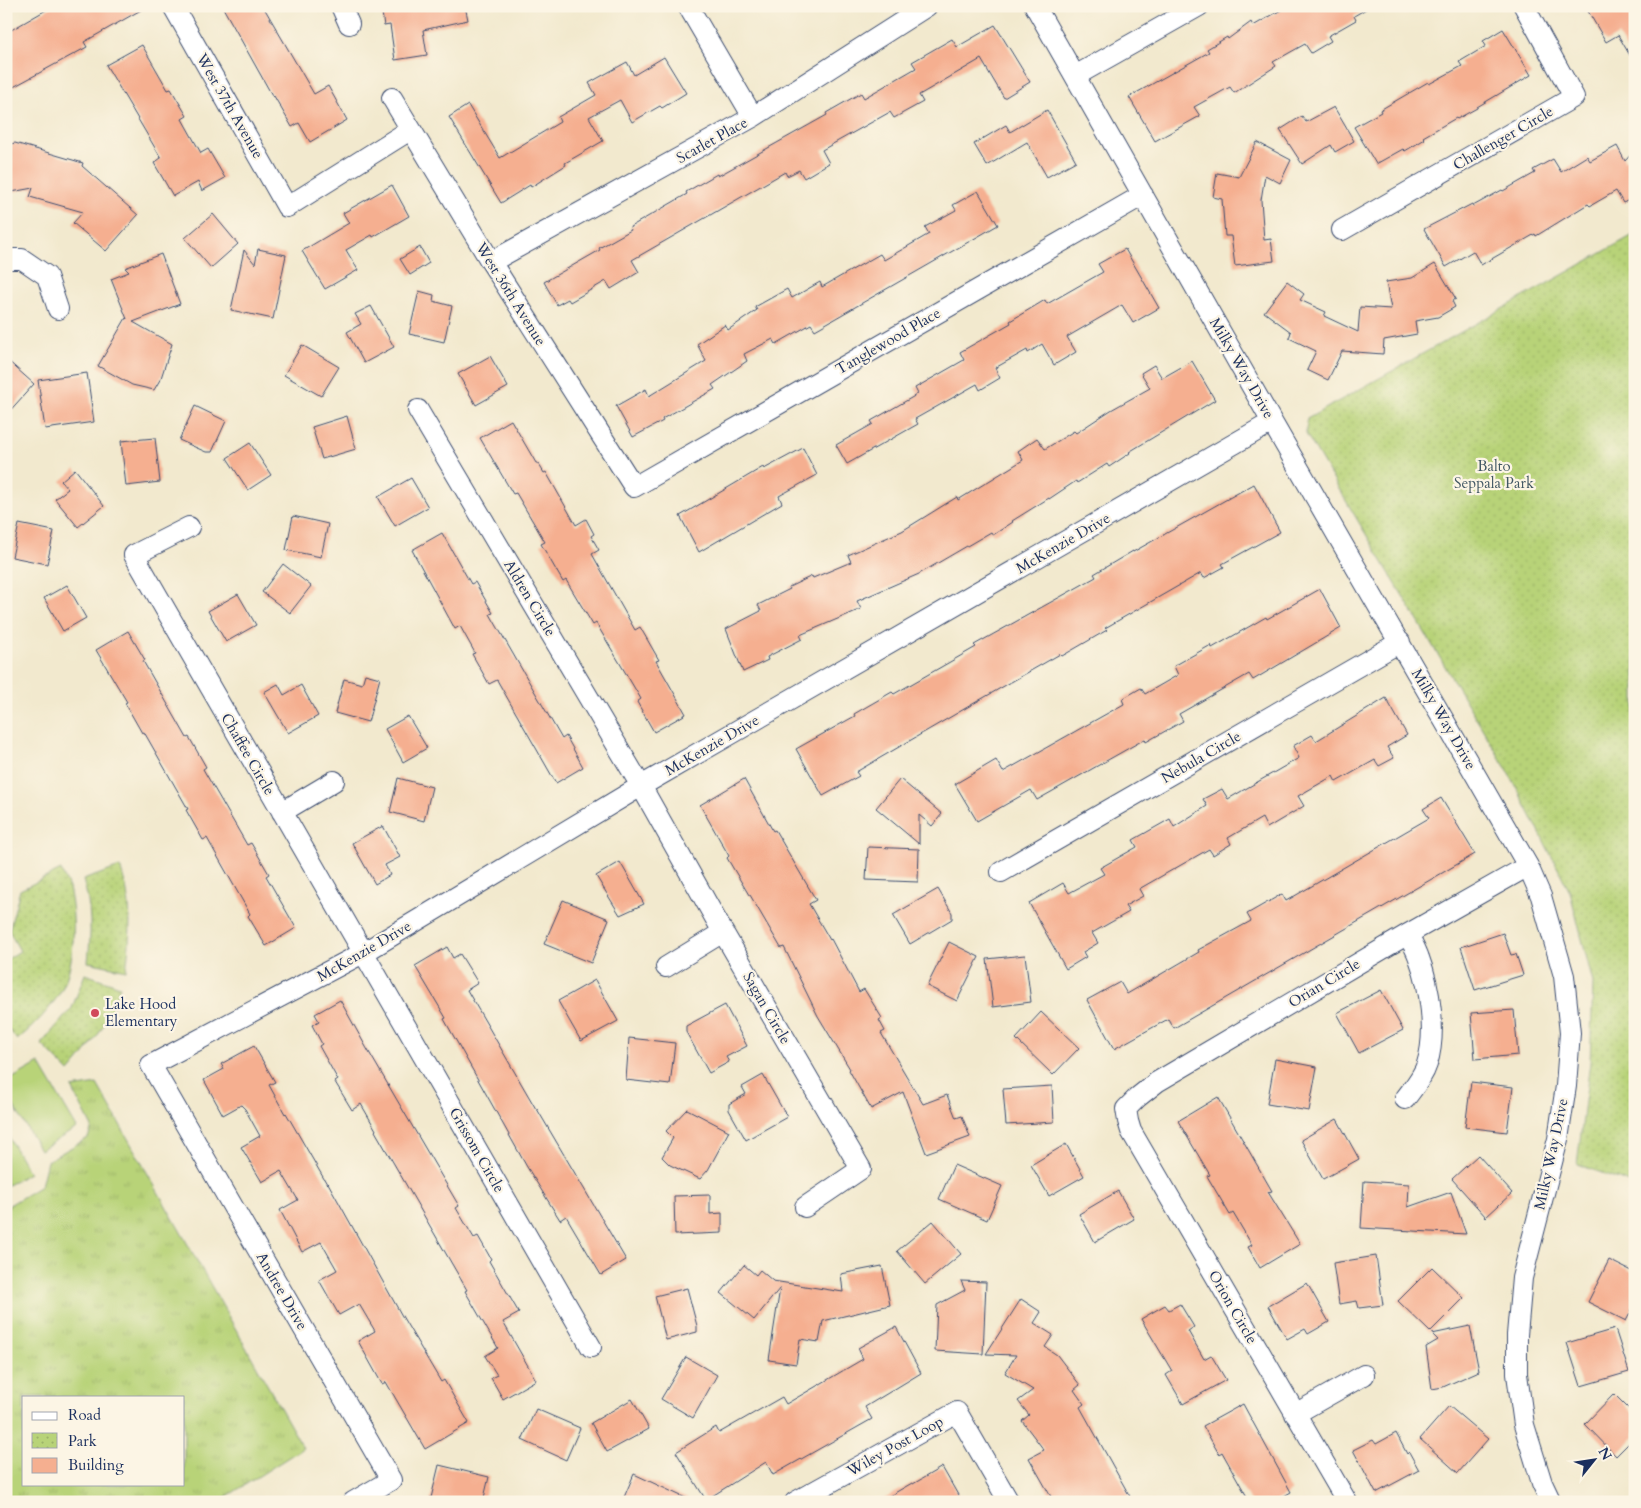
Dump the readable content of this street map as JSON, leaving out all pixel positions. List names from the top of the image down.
{
  "streets": {
    "street": [
      "West 37th Avenue",
      "Challenger Circle",
      "Scarlet Place",
      "West 36th Avenue",
      "Tanglewood Place",
      "Milky Way Drive",
      "McKenzie Drive",
      "Aldren Circle",
      "Chaffee Circle",
      "Nebula Circle",
      "Orian Circle",
      "Sagan Circle",
      "Grissom Circle",
      "Andree Drive",
      "Orion Circle",
      "Wiley Post Loop"
    ]
  },
  "crossings": [
    ["West 37th Avenue", "West 36th Avenue"],
    ["Scarlet Place", "West 36th Avenue"],
    ["West 36th Avenue", "Tanglewood Place"],
    ["Tanglewood Place", "Milky Way Drive"],
    ["Milky Way Drive", "McKenzie Drive"],
    ["Milky Way Drive", "Nebula Circle"],
    ["Milky Way Drive", "Orian Circle"],
    ["McKenzie Drive", "Aldren Circle"],
    ["McKenzie Drive", "Chaffee Circle"],
    ["McKenzie Drive", "Sagan Circle"],
    ["McKenzie Drive", "Grissom Circle"],
    ["McKenzie Drive", "Andree Drive"],
    ["Aldren Circle", "Sagan Circle"],
    ["Chaffee Circle", "Grissom Circle"],
    ["Orian Circle", "Orion Circle"]
  ],
  "parks": ["Balto Seppala Park"],
  "places": ["Lake Hood Elementary"],
  "legend": ["Road", "Park", "Building"],
  "north": "top right"
}
